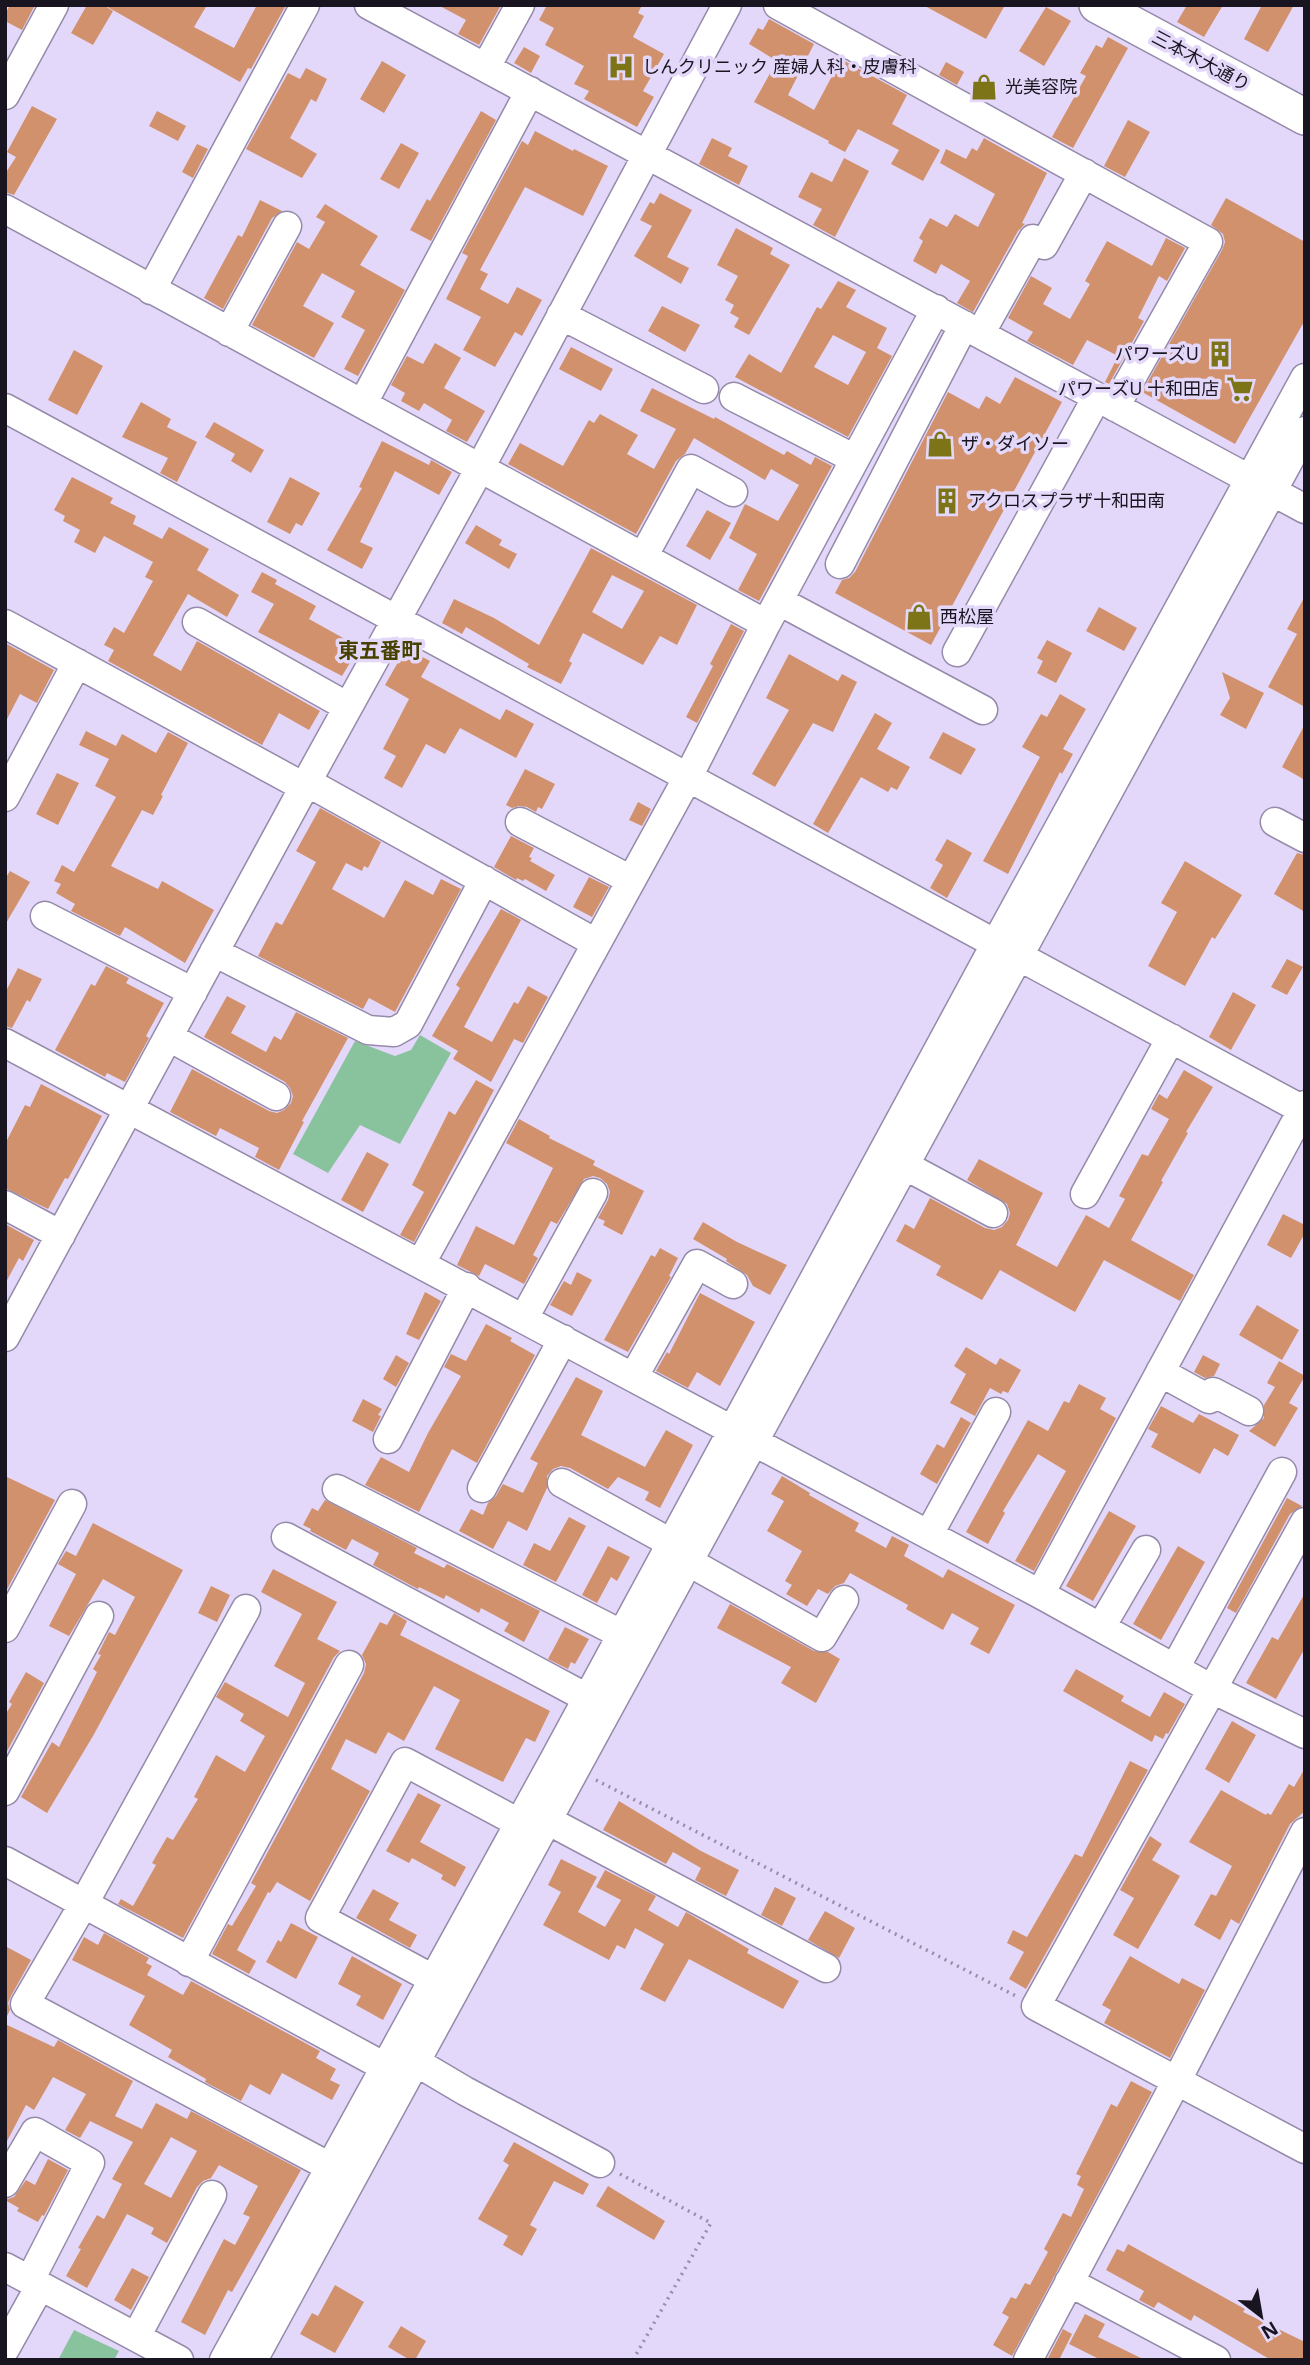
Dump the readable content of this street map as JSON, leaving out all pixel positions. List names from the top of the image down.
{
  "streets": {
    "main road": ["三本木大通り"]
  },
  "districts": ["東五番町"],
  "places": {
    "hospital": ["しんクリニック 産婦人科・皮膚科"],
    "shop": ["光美容院", "ザ・ダイソー", "西松屋"],
    "building": ["パワーズU", "アクロスプラザ十和田南"],
    "supermarket": ["パワーズU 十和田店"]
  },
  "north": "bottom right"
}
